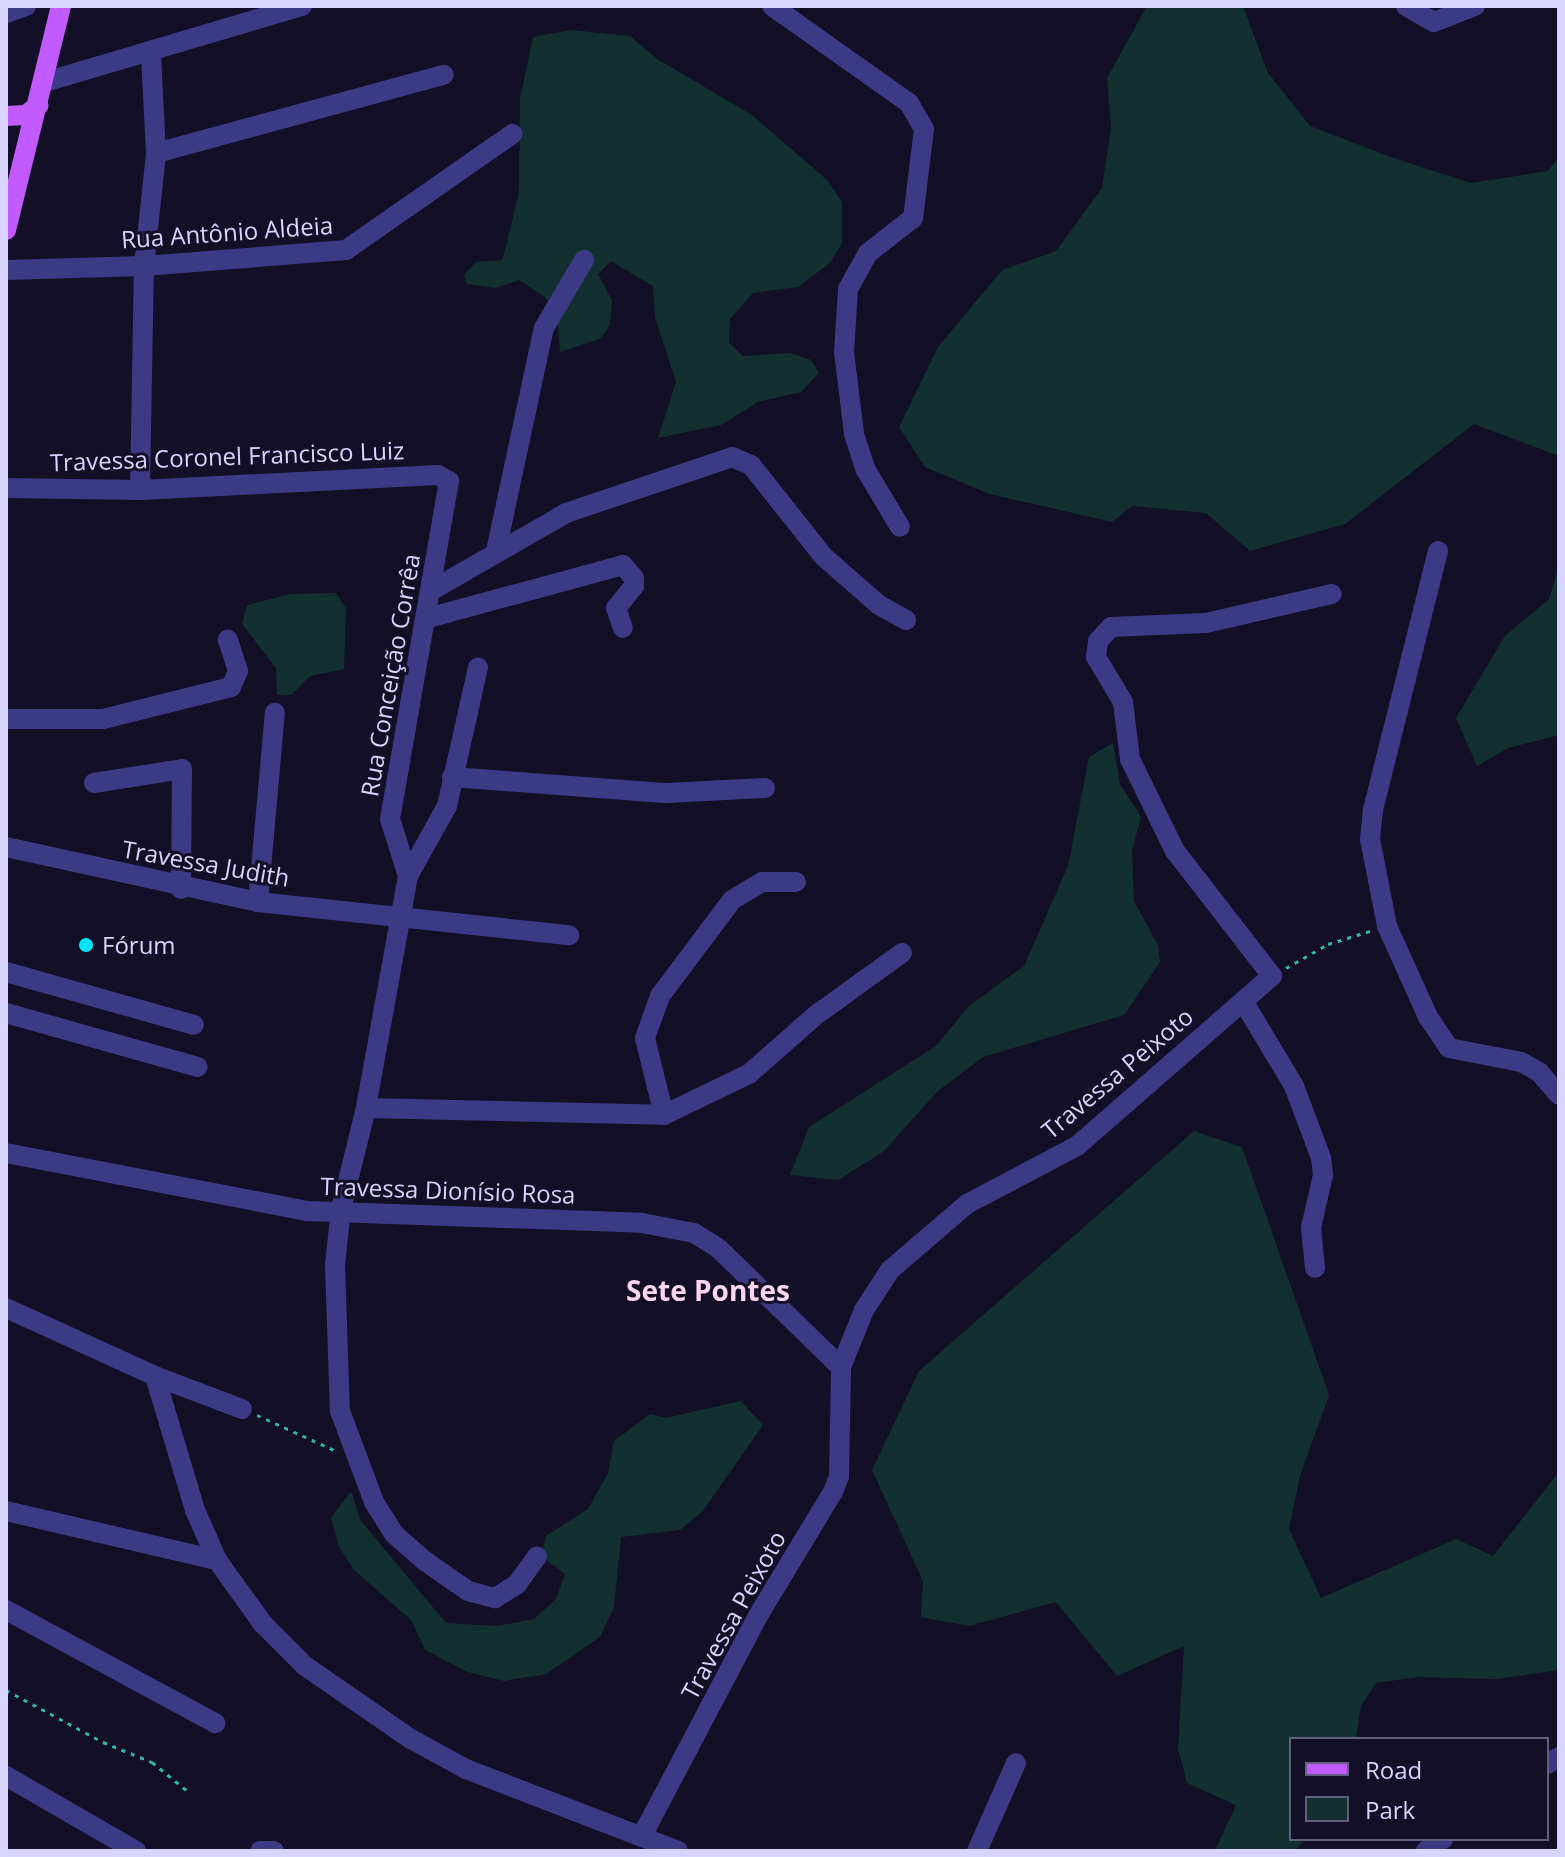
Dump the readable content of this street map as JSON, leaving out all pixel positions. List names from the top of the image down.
{
  "streets": {
    "street": [
      "Rua Antônio Aldeia",
      "Travessa Coronel Francisco Luiz",
      "Rua Conceição Corrêa",
      "Travessa Judith",
      "Travessa Peixoto",
      "Travessa Dionísio Rosa"
    ]
  },
  "crossings": [
    ["Travessa Coronel Francisco Luiz", "Rua Conceição Corrêa"],
    ["Rua Conceição Corrêa", "Travessa Judith"],
    ["Rua Conceição Corrêa", "Travessa Dionísio Rosa"],
    ["Travessa Peixoto", "Travessa Dionísio Rosa"]
  ],
  "districts": ["Sete Pontes"],
  "places": ["Fórum"],
  "legend": ["Road", "Park"]
}
